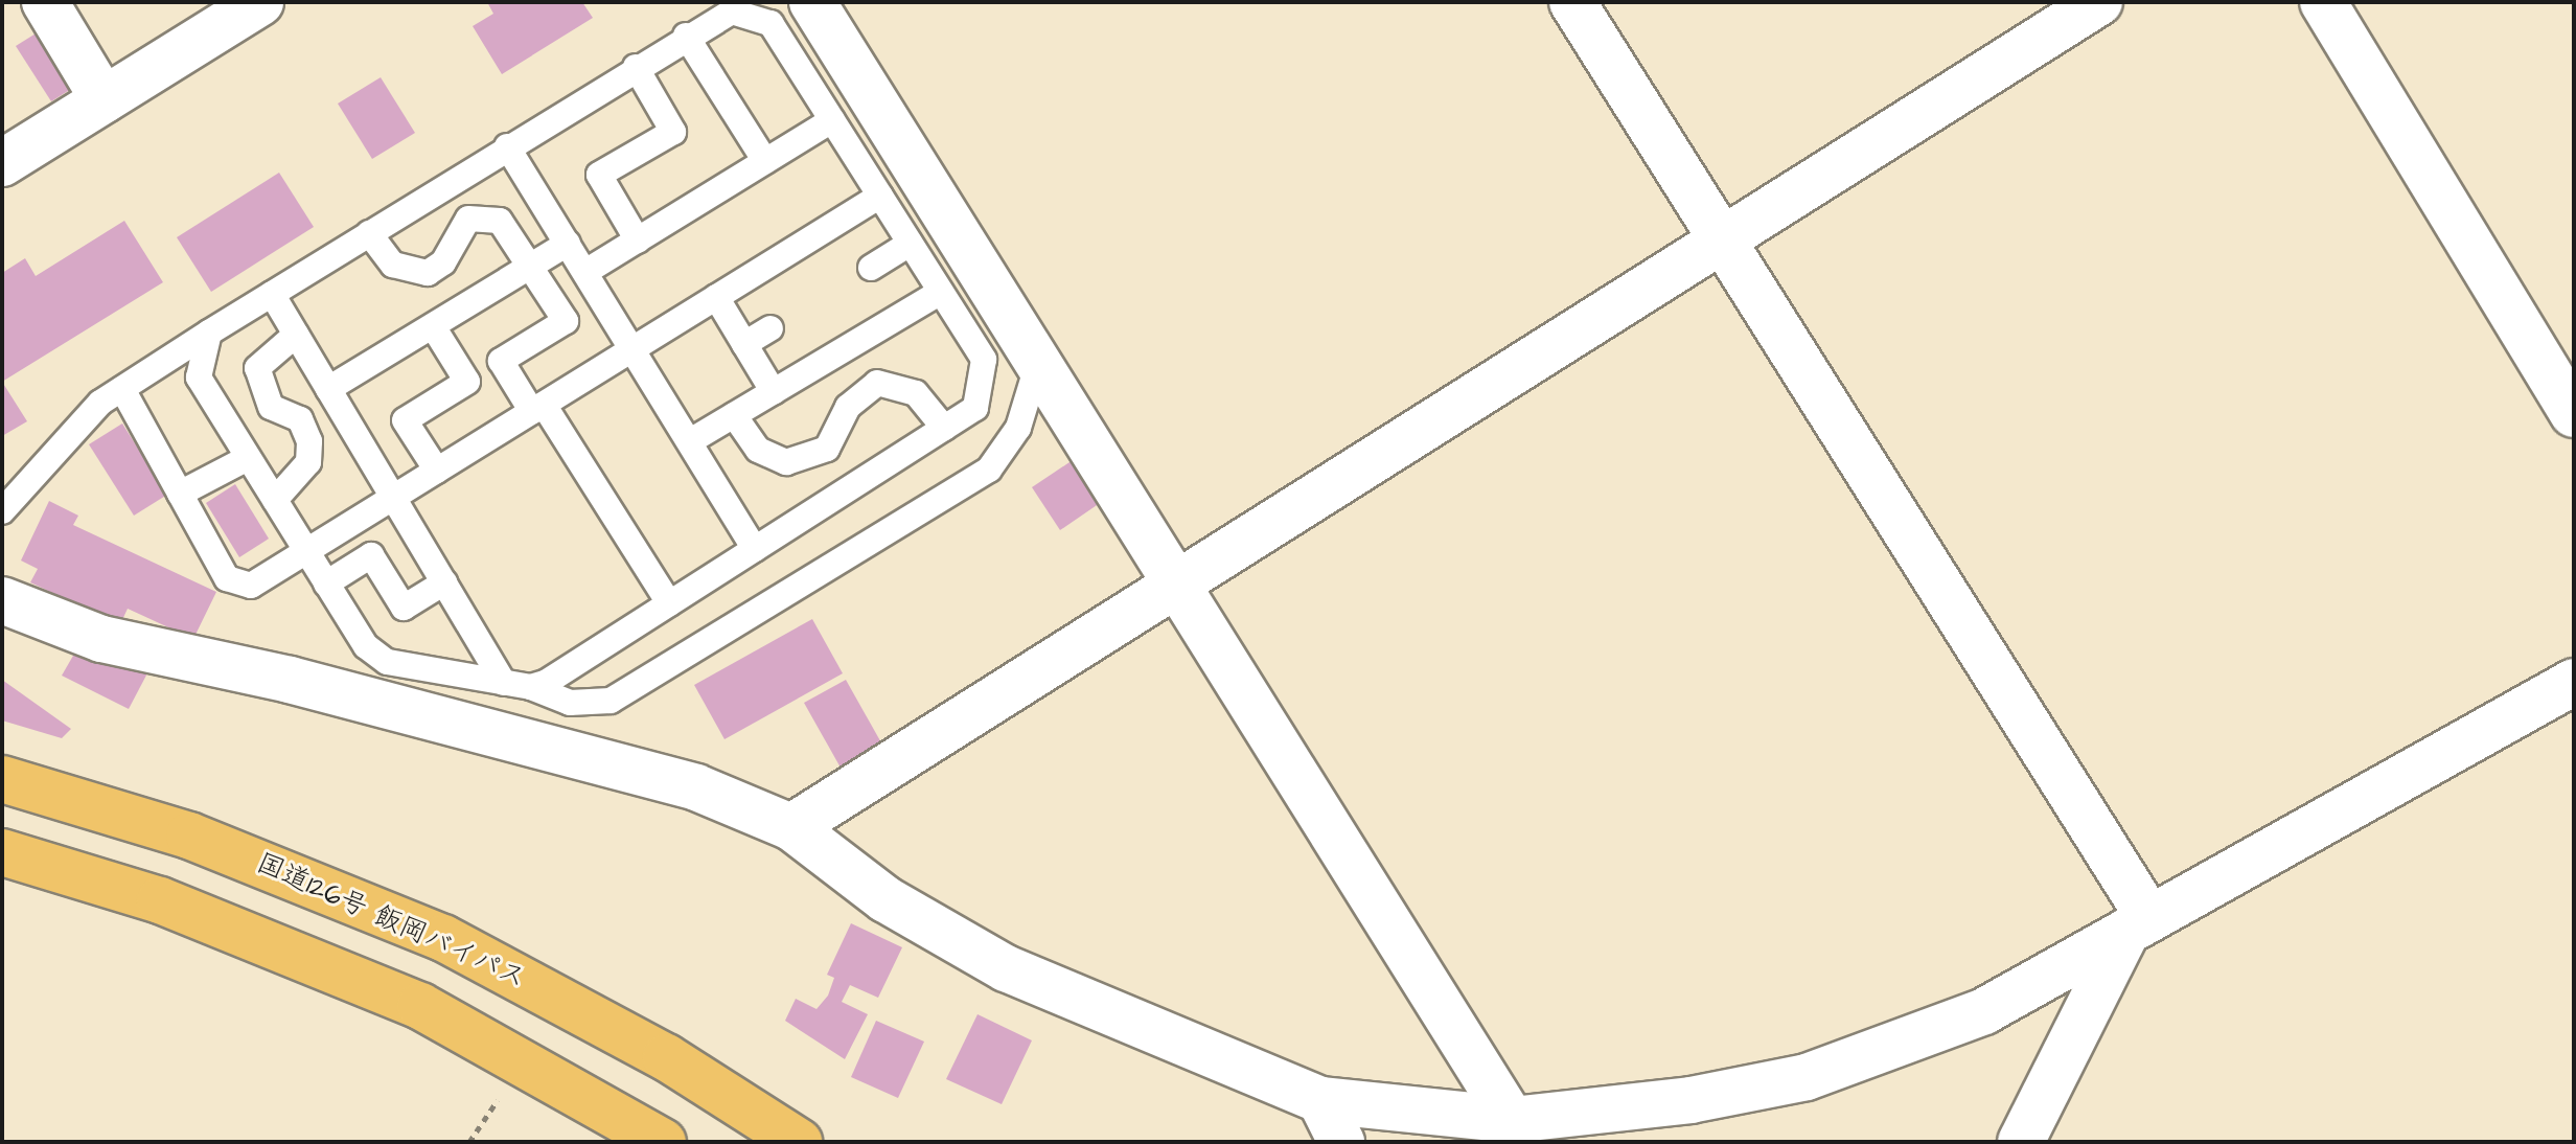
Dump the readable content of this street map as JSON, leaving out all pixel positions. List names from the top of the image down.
{
  "streets": {
    "highway": ["国道126号 飯岡バイパス"]
  }
}
